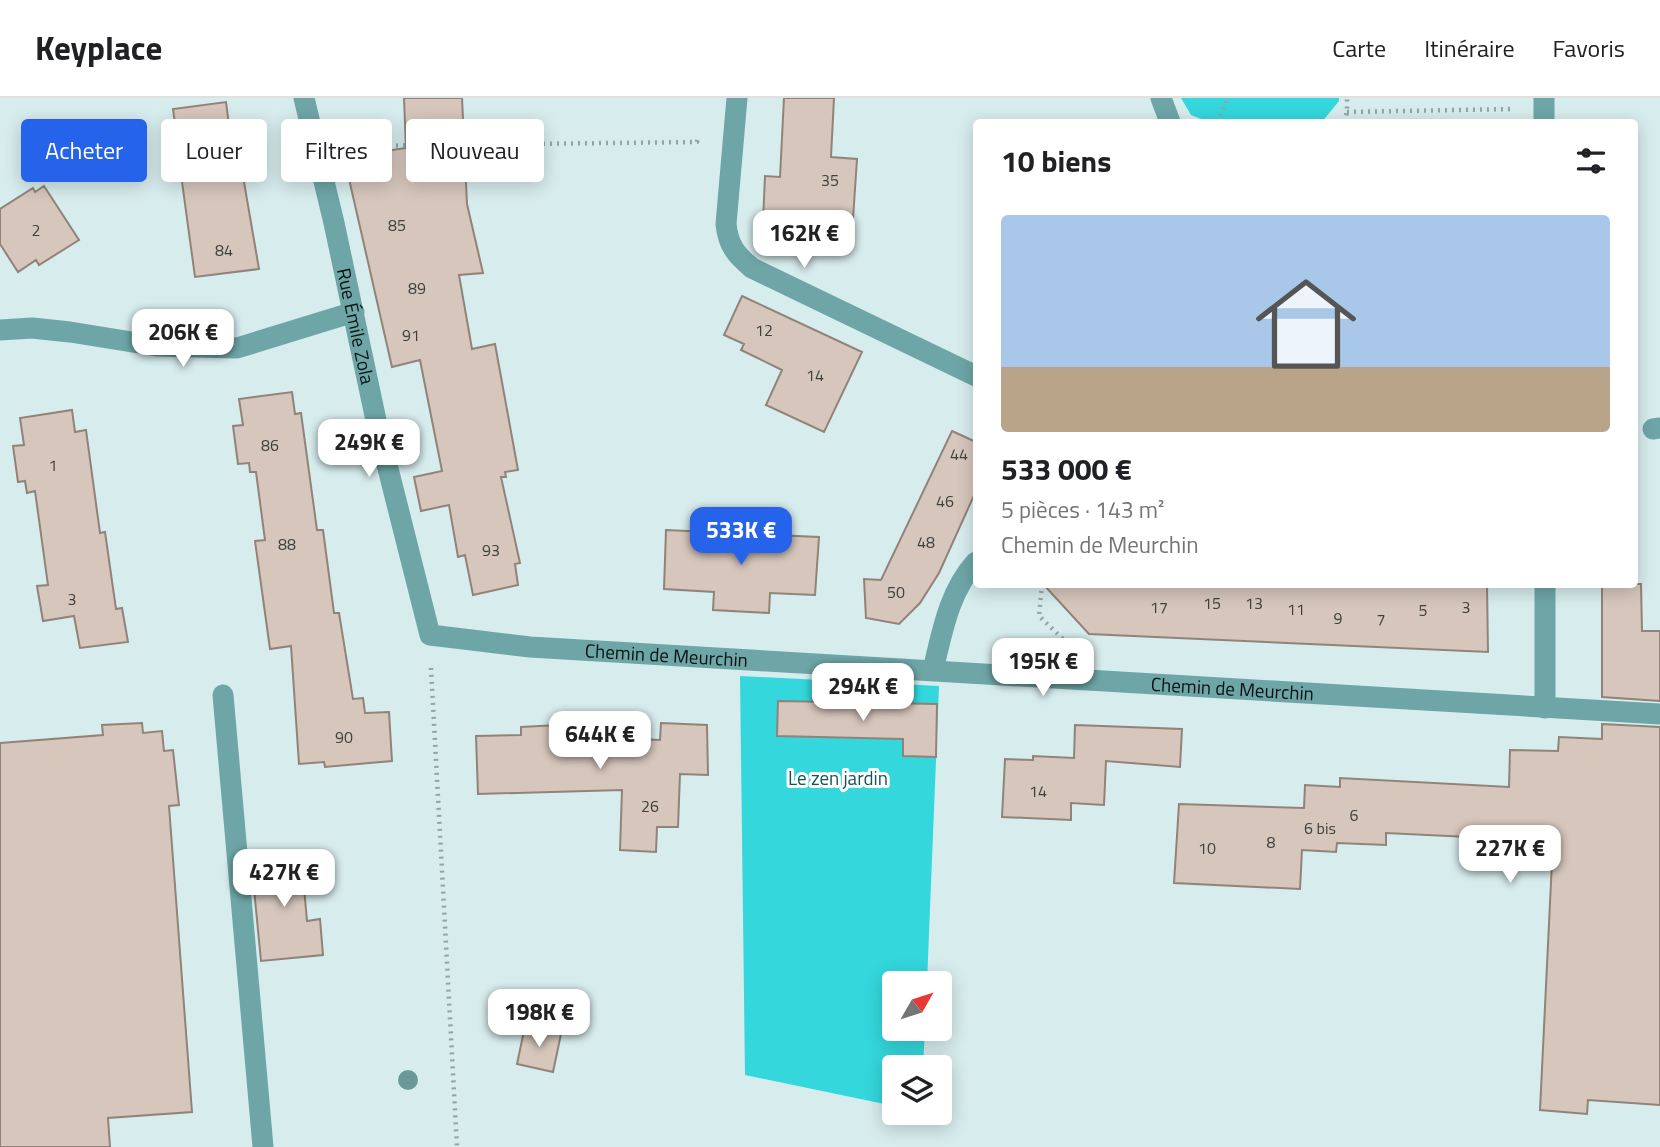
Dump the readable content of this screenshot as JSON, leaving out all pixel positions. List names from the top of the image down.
{
  "streets": {
    "street": ["Rue Émile Zola", "Chemin de Meurchin"]
  },
  "crossings": [
    ["Rue Émile Zola", "Chemin de Meurchin"]
  ],
  "parks": ["Le zen jardin"],
  "house_numbers": [
    "35",
    "85",
    "2",
    "84",
    "89",
    "12",
    "91",
    "14",
    "86",
    "44",
    "1",
    "46",
    "48",
    "88",
    "93",
    "50",
    "3",
    "15",
    "13",
    "17",
    "3",
    "11",
    "5",
    "9",
    "7",
    "90",
    "14",
    "26",
    "6",
    "6 bis",
    "8",
    "10"
  ],
  "north": "top right",
  "page": {
    "header": "Keyplace",
    "nav": ["Carte", "Itinéraire", "Favoris"],
    "chip": [
      "Acheter",
      "Louer",
      "Filtres",
      "Nouveau"
    ],
    "heading": "10 biens",
    "list": [
      {
        "name": "533 000 €",
        "note": "5 pièces · 143 m² · Chemin de Meurchin"
      }
    ],
    "price": [
      "162K €",
      "206K €",
      "249K €",
      "533K €",
      "195K €",
      "294K €",
      "644K €",
      "227K €",
      "427K €",
      "198K €"
    ]
  }
}
